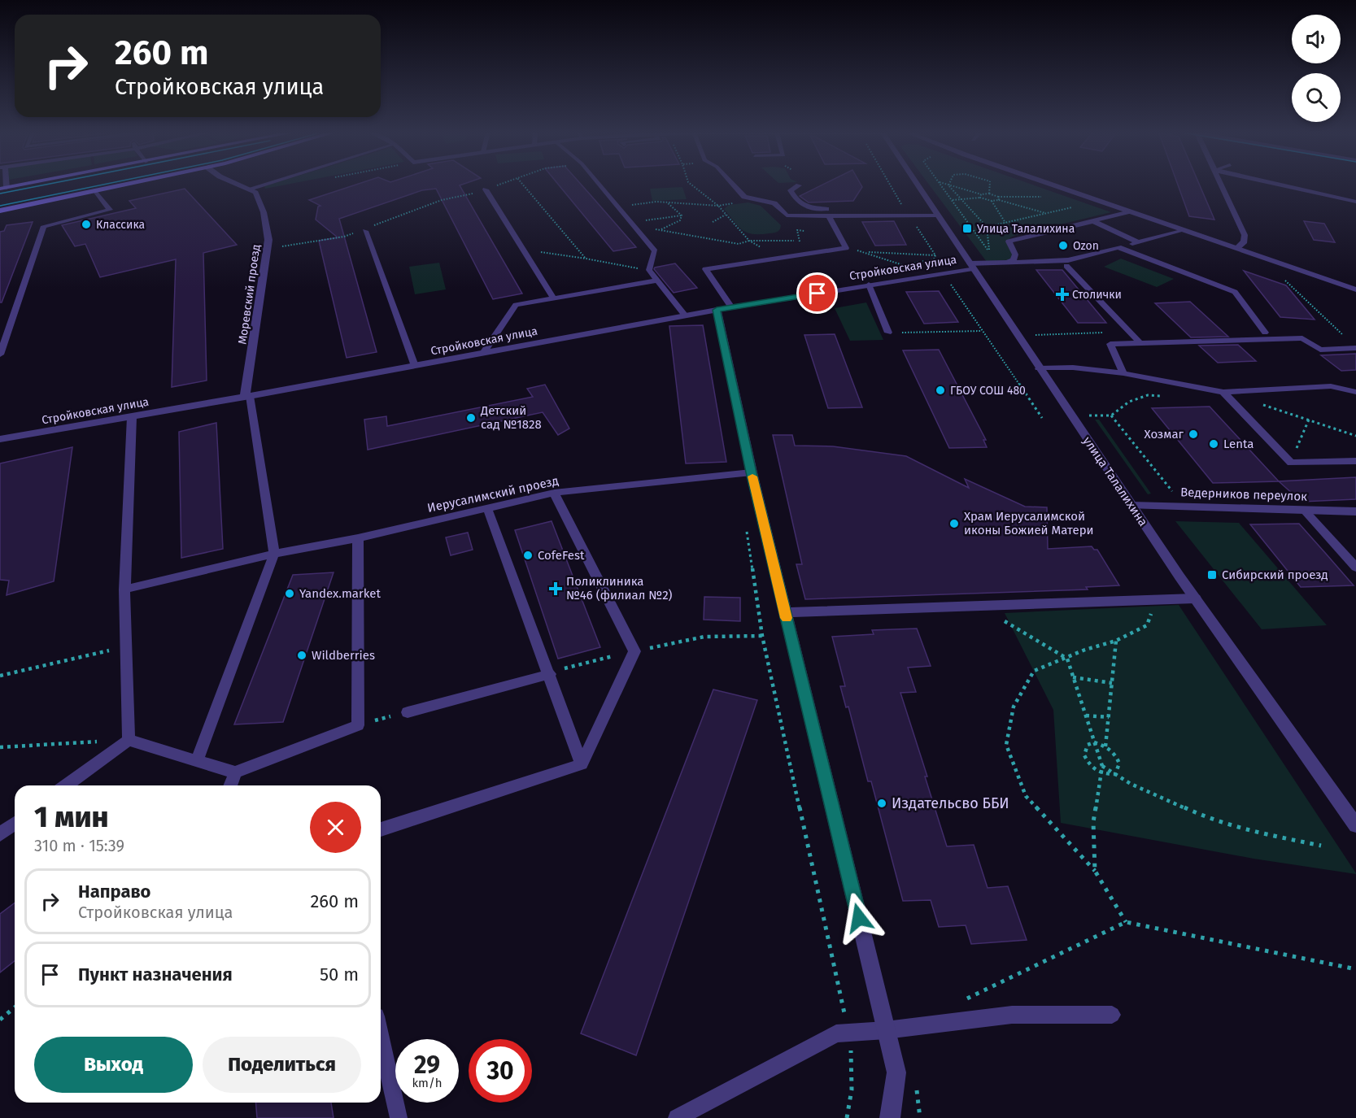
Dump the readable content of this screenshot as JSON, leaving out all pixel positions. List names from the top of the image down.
{
  "streets": {
    "street": [
      "Стройковская улица",
      "Моревский проезд",
      "улица Талалихина",
      "Ведерников переулок"
    ],
    "lane": ["Иерусалимский проезд"]
  },
  "crossings": [
    ["Стройковская улица", "Моревский проезд"],
    ["Стройковская улица", "улица Талалихина"],
    ["улица Талалихина", "Ведерников переулок"]
  ],
  "places": {
    "other": [
      "Классика",
      "Ozon",
      "ГБОУ СОШ 480",
      "Детский сад №1828",
      "Хозмаг",
      "Lenta",
      "Храм Иерусалимской иконы Божией Матери",
      "CofeFest",
      "Yandex.market",
      "Wildberries",
      "Издательсво ББИ"
    ],
    "transit": ["Улица Талалихина", "Сибирский проезд"],
    "health": ["Столички", "Поликлиника №46 (филиал №2)"]
  },
  "page": {
    "turn": ["260 m", "Стройковская улица"],
    "heading": ["1 мин", "310 m · 15:39"],
    "list": [
      {
        "name": "Направо",
        "note": "Стройковская улица",
        "value": "260 m"
      },
      {
        "name": "Пункт назначения",
        "value": "50 m"
      }
    ],
    "buttons": ["Выход", "Поделиться"],
    "speed": "29 km/h",
    "limit": "30"
  }
}
